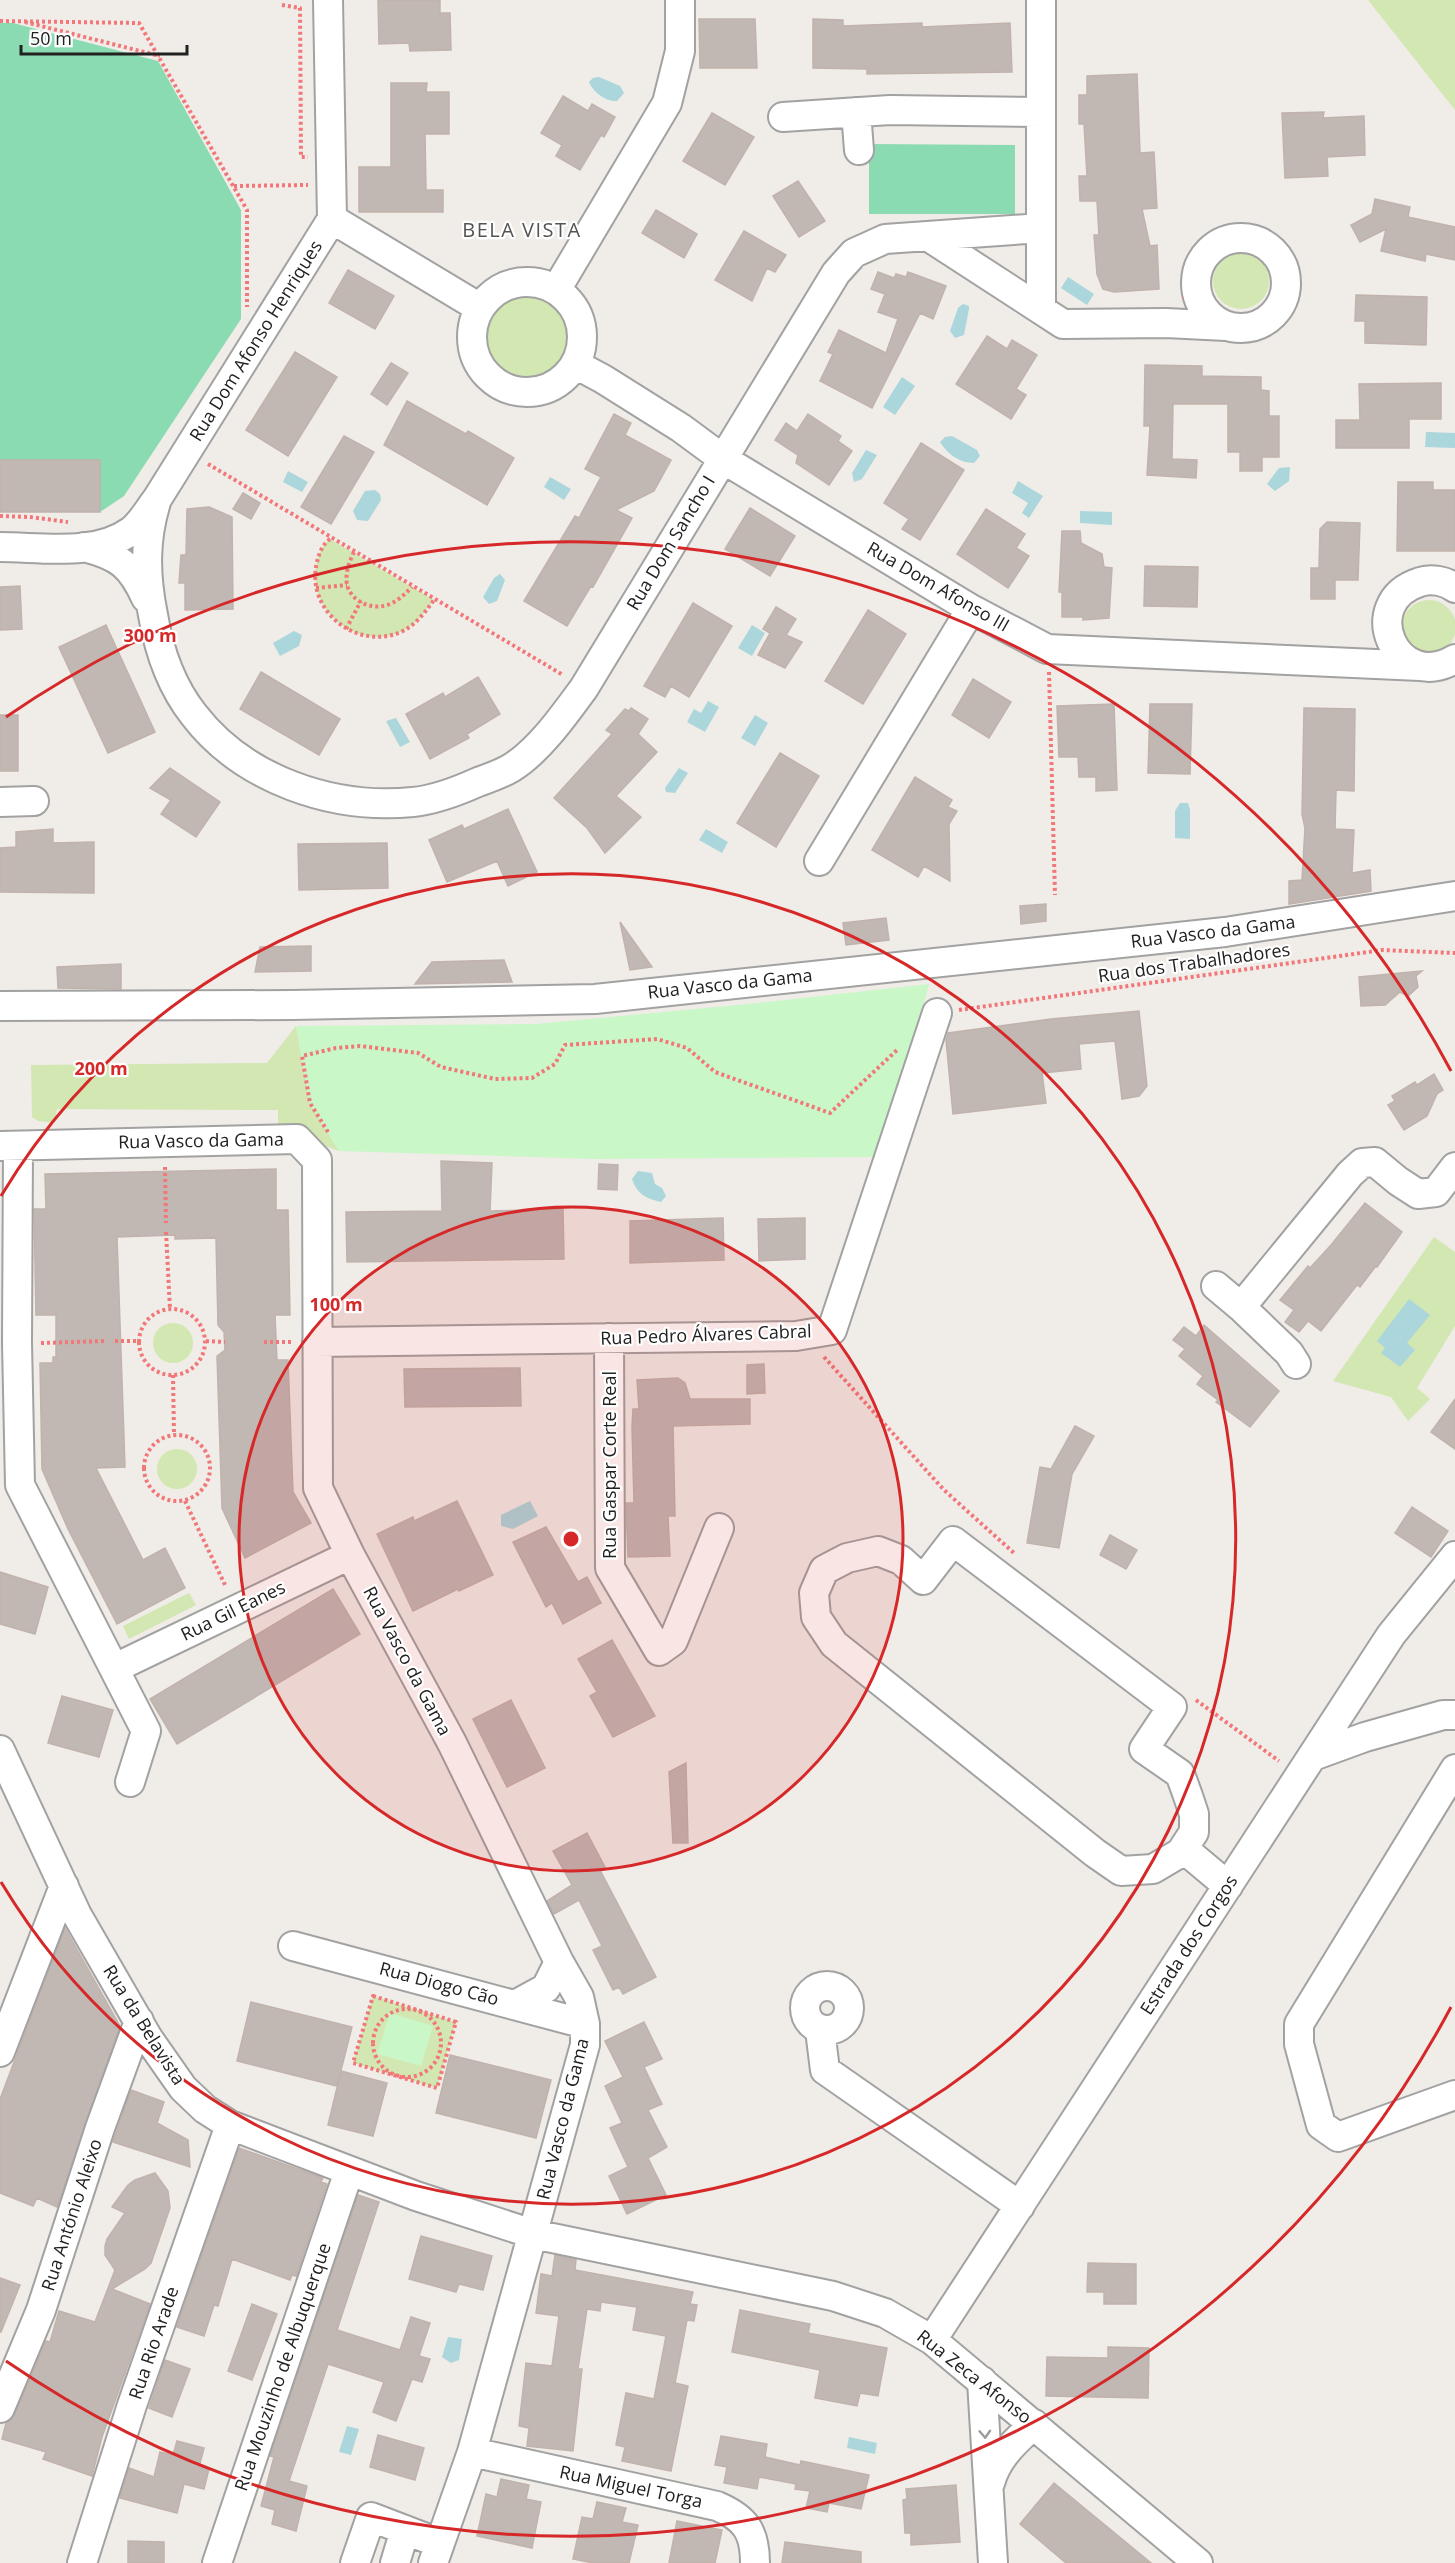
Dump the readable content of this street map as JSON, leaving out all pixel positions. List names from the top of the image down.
{
  "streets": {
    "street": [
      "Rua Dom Afonso Henriques",
      "Rua Dom Sancho I",
      "Rua Dom Afonso III",
      "Rua Vasco da Gama",
      "Rua Pedro Álvares Cabral",
      "Rua Gaspar Corte Real",
      "Rua Gil Eanes",
      "Estrada dos Corgos",
      "Rua Diogo Cão",
      "Rua da Belavista",
      "Rua António Aleixo",
      "Rua Rio Arade",
      "Rua Mouzinho de Albuquerque",
      "Rua Zeca Afonso",
      "Rua Miguel Torga"
    ],
    "path": ["Rua dos Trabalhadores"]
  },
  "crossings": [
    ["Rua Dom Sancho I", "Rua Dom Afonso III"],
    ["Rua Vasco da Gama", "Rua Pedro Álvares Cabral"],
    ["Rua Vasco da Gama", "Rua Gil Eanes"],
    ["Rua Vasco da Gama", "Rua Diogo Cão"],
    ["Rua Vasco da Gama", "Rua da Belavista"],
    ["Rua Vasco da Gama", "Rua Zeca Afonso"],
    ["Rua Vasco da Gama", "Rua Miguel Torga"],
    ["Rua dos Trabalhadores", "Rua Pedro Álvares Cabral"],
    ["Rua Pedro Álvares Cabral", "Rua Gaspar Corte Real"],
    ["Estrada dos Corgos", "Rua Zeca Afonso"],
    ["Rua da Belavista", "Rua António Aleixo"],
    ["Rua da Belavista", "Rua Rio Arade"],
    ["Rua da Belavista", "Rua Mouzinho de Albuquerque"],
    ["Rua da Belavista", "Rua Zeca Afonso"]
  ],
  "districts": ["BELA VISTA"],
  "scale_bar": "50 m",
  "rings": ["300 m", "200 m", "100 m"]
}
